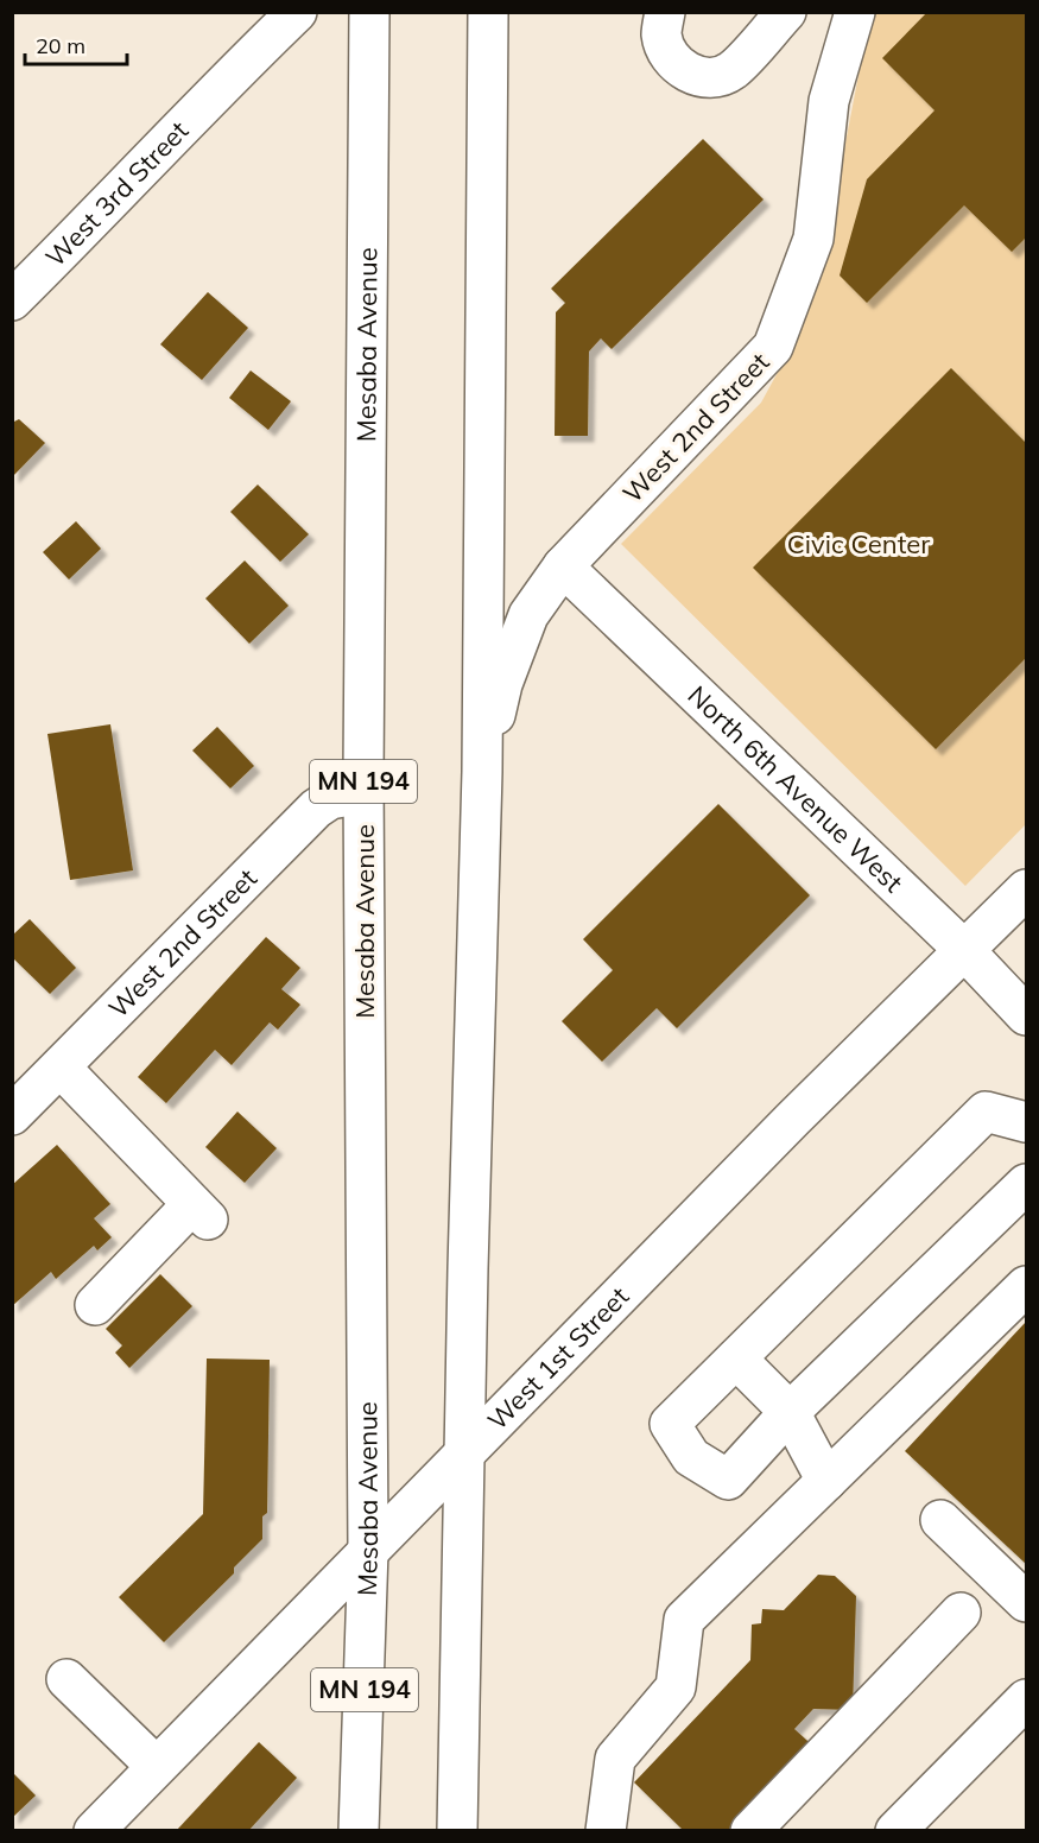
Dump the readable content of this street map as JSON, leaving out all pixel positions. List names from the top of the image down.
{
  "streets": {
    "main road": [
      "West 3rd Street",
      "Mesaba Avenue",
      "West 2nd Street",
      "MN 194",
      "North 6th Avenue West",
      "West 1st Street"
    ]
  },
  "crossings": [
    ["Mesaba Avenue", "West 2nd Street"],
    ["Mesaba Avenue", "West 1st Street"],
    ["West 2nd Street", "North 6th Avenue West"],
    ["North 6th Avenue West", "West 1st Street"]
  ],
  "parks": ["Civic Center"],
  "scale_bar": "20 m"
}
